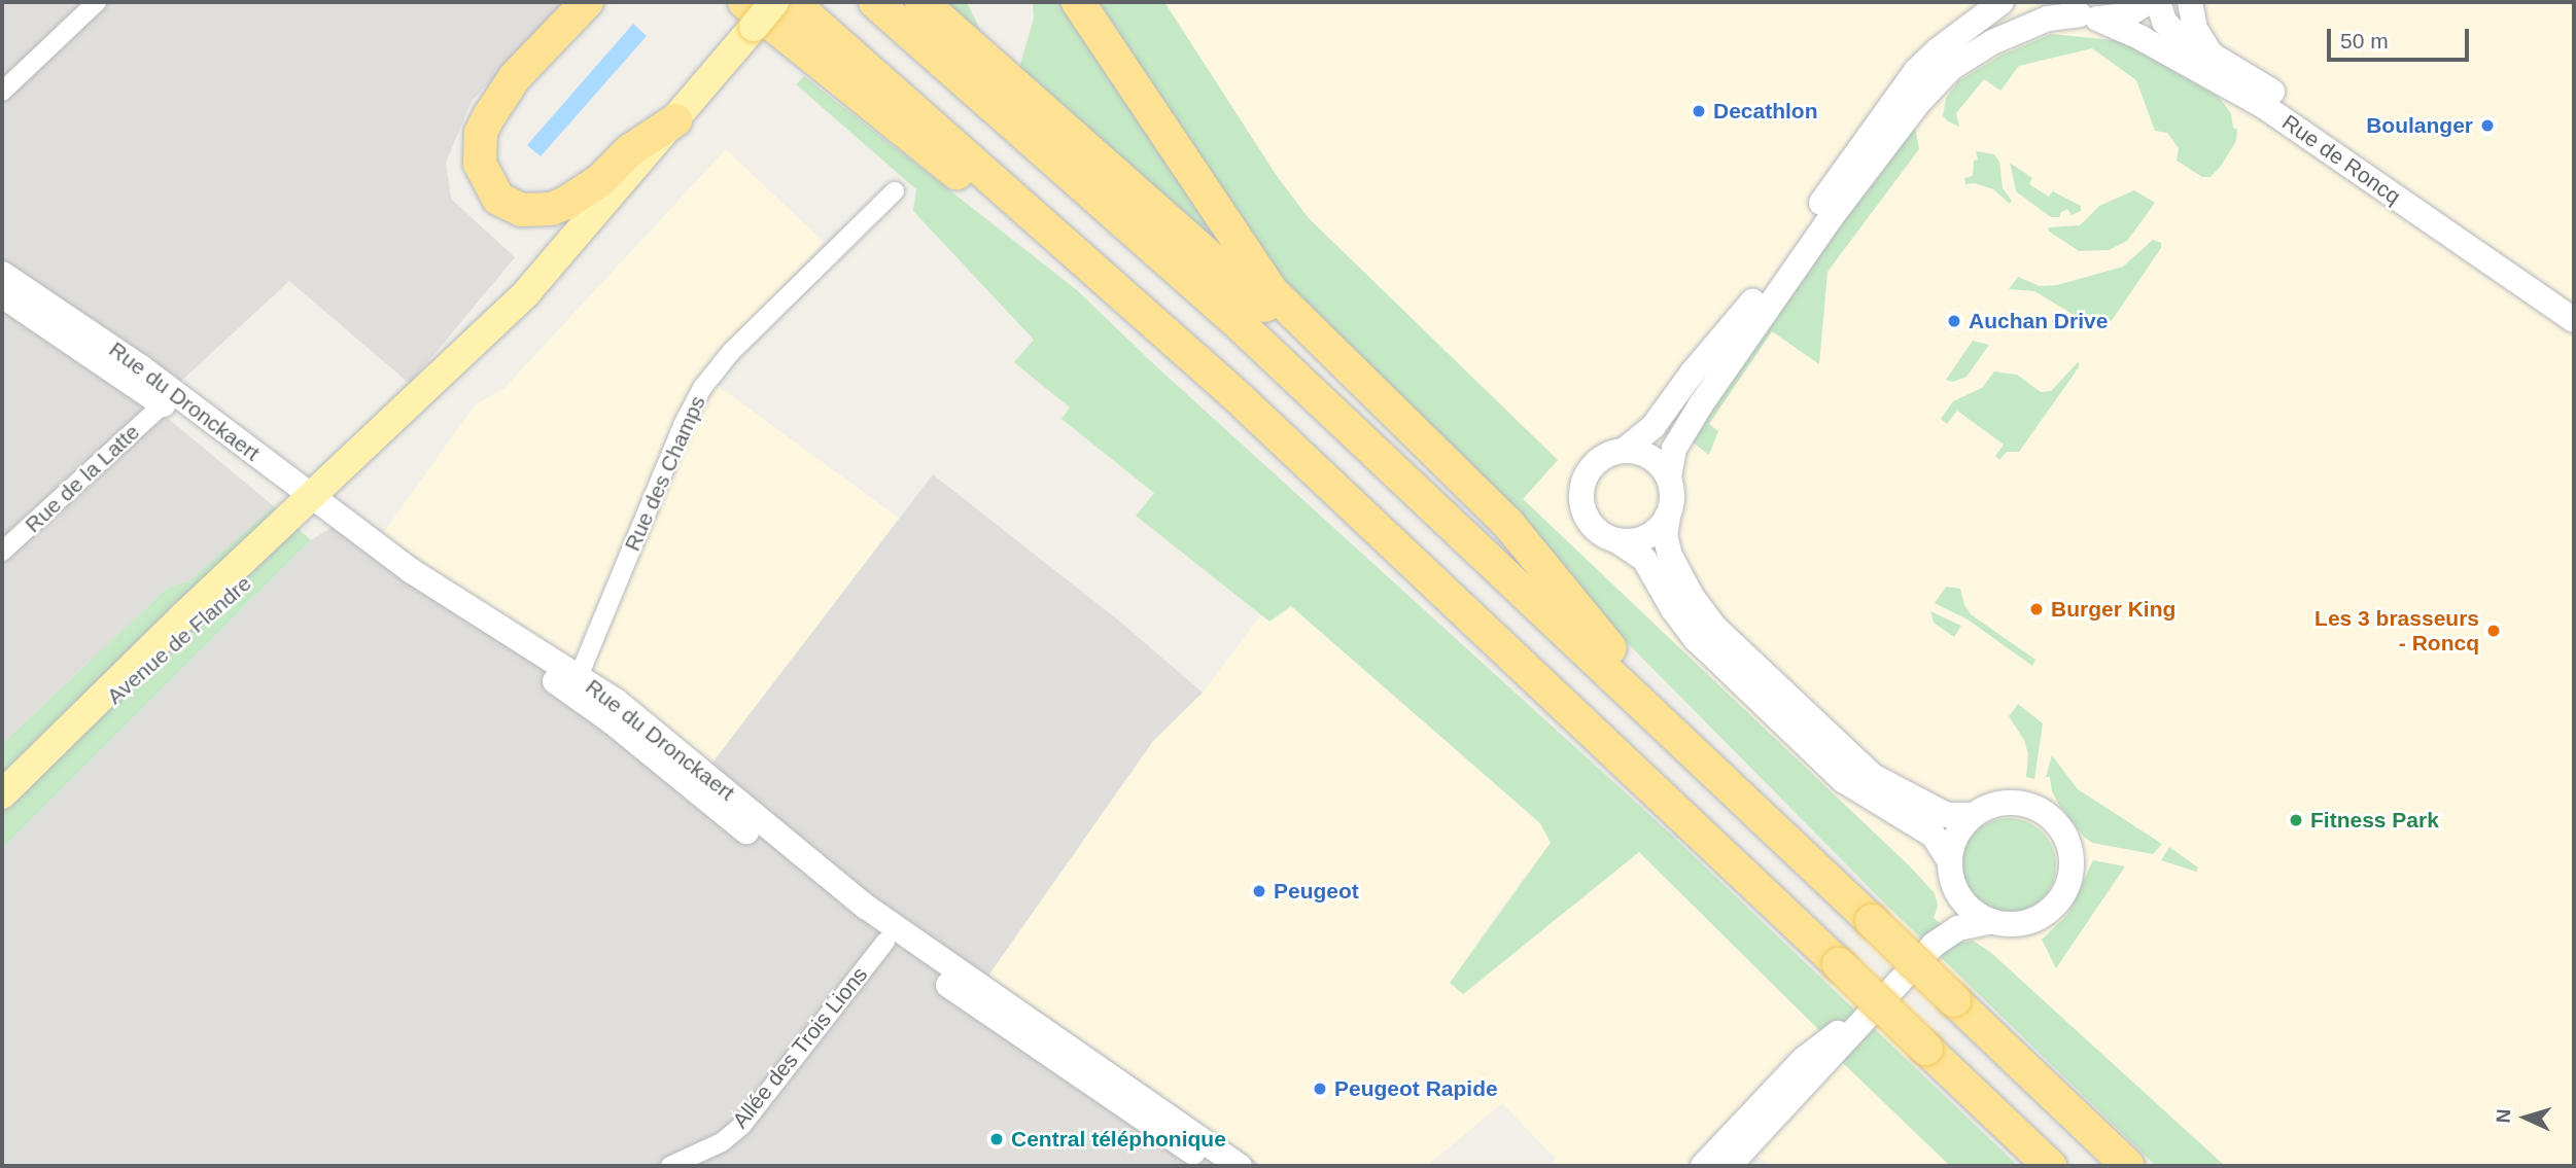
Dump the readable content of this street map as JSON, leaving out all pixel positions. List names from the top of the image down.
{
  "streets": {
    "main road": ["Avenue de Flandre"],
    "street": [
      "Rue de Roncq",
      "Rue du Dronckaert",
      "Rue des Champs",
      "Rue de la Latte",
      "Allée des Trois Lions"
    ]
  },
  "crossings": [
    ["Rue du Dronckaert", "Rue des Champs"],
    ["Rue du Dronckaert", "Rue de la Latte"],
    ["Rue du Dronckaert", "Avenue de Flandre"],
    ["Rue du Dronckaert", "Allée des Trois Lions"]
  ],
  "places": [
    "Decathlon",
    "Boulanger",
    "Auchan Drive",
    "Burger King",
    "Les 3 brasseurs - Roncq",
    "Fitness Park",
    "Peugeot",
    "Peugeot Rapide",
    "Central téléphonique"
  ],
  "scale_bar": "50 m",
  "north": "left"
}
